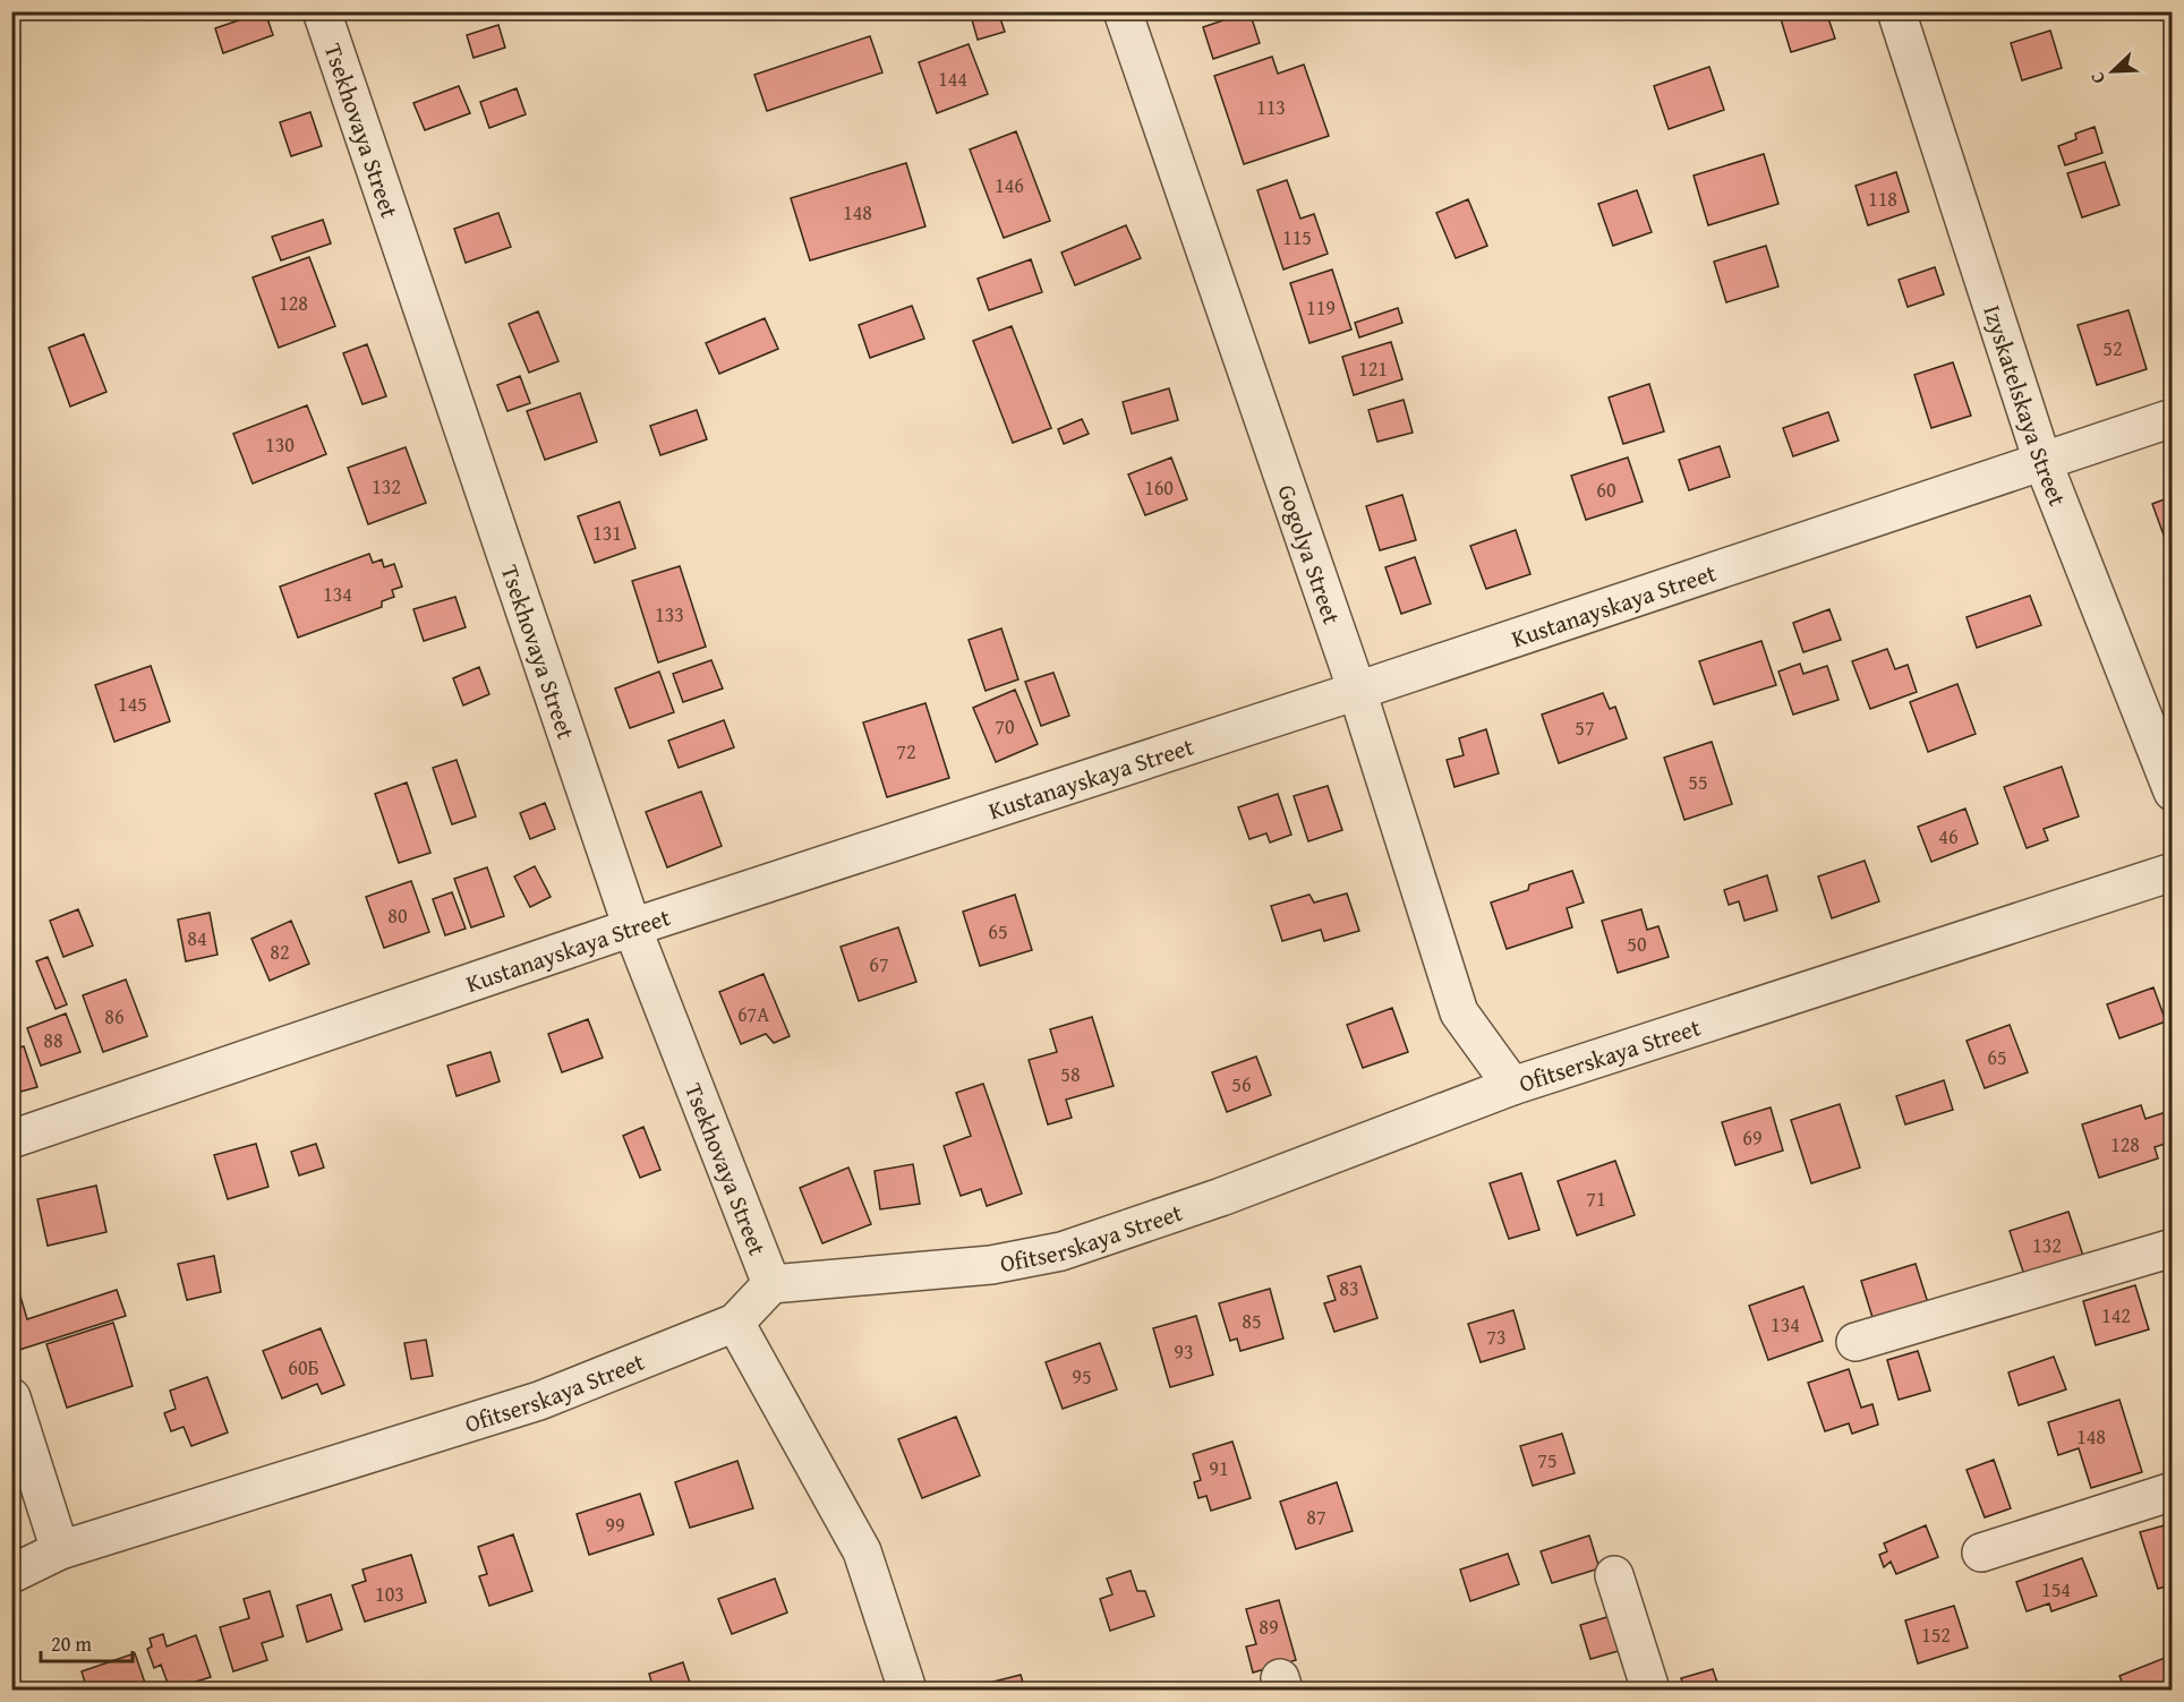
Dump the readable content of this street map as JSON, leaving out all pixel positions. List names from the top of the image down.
{
  "streets": {
    "street": [
      "Tsekhovaya Street",
      "Izyskatelskaya Street",
      "Gogolya Street",
      "Kustanayskaya Street",
      "Ofitserskaya Street"
    ]
  },
  "crossings": [
    ["Tsekhovaya Street", "Kustanayskaya Street"],
    ["Tsekhovaya Street", "Ofitserskaya Street"],
    ["Izyskatelskaya Street", "Kustanayskaya Street"],
    ["Gogolya Street", "Kustanayskaya Street"],
    ["Gogolya Street", "Ofitserskaya Street"]
  ],
  "house_numbers": [
    "144",
    "113",
    "146",
    "118",
    "148",
    "115",
    "128",
    "119",
    "52",
    "121",
    "130",
    "132",
    "160",
    "60",
    "131",
    "134",
    "133",
    "145",
    "70",
    "57",
    "72",
    "55",
    "46",
    "80",
    "65",
    "84",
    "50",
    "82",
    "67",
    "67А",
    "86",
    "88",
    "65",
    "58",
    "56",
    "69",
    "128",
    "71",
    "132",
    "83",
    "142",
    "85",
    "134",
    "73",
    "93",
    "60Б",
    "95",
    "148",
    "75",
    "91",
    "87",
    "99",
    "154",
    "103",
    "89",
    "152"
  ],
  "scale_bar": "20 m",
  "north": "bottom left"
}
